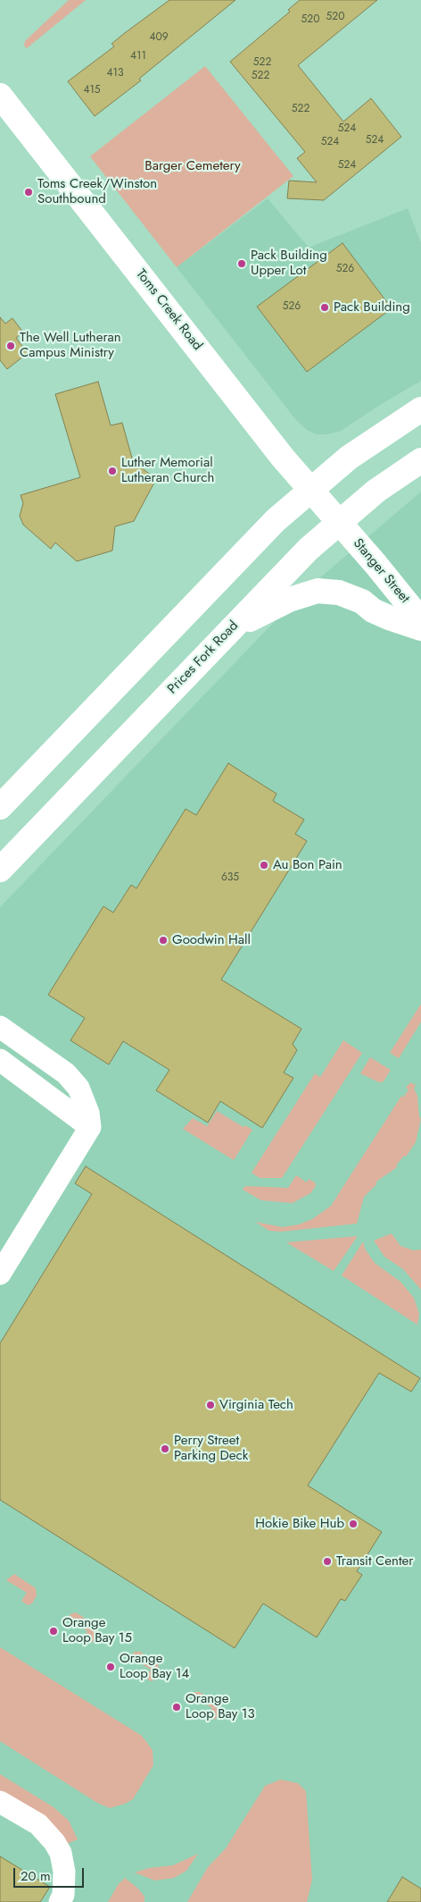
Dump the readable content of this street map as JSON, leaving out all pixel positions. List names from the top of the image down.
{
  "streets": {
    "main road": ["Toms Creek Road", "Stanger Street", "Prices Fork Road"]
  },
  "crossings": [
    ["Toms Creek Road", "Stanger Street"],
    ["Toms Creek Road", "Prices Fork Road"],
    ["Stanger Street", "Prices Fork Road"]
  ],
  "parks": ["Barger Cemetery"],
  "places": [
    "Toms Creek/Winston Southbound",
    "Pack Building Upper Lot",
    "Pack Building",
    "The Well Lutheran Campus Ministry",
    "Luther Memorial Lutheran Church",
    "Au Bon Pain",
    "Goodwin Hall",
    "Virginia Tech",
    "Perry Street Parking Deck",
    "Hokie Bike Hub",
    "Transit Center",
    "Orange Loop Bay 15",
    "Orange Loop Bay 14",
    "Orange Loop Bay 13"
  ],
  "house_numbers": [
    "520",
    "520",
    "409",
    "411",
    "522",
    "413",
    "522",
    "415",
    "522",
    "524",
    "524",
    "524",
    "524",
    "526",
    "526",
    "635"
  ],
  "scale_bar": "20 m"
}
